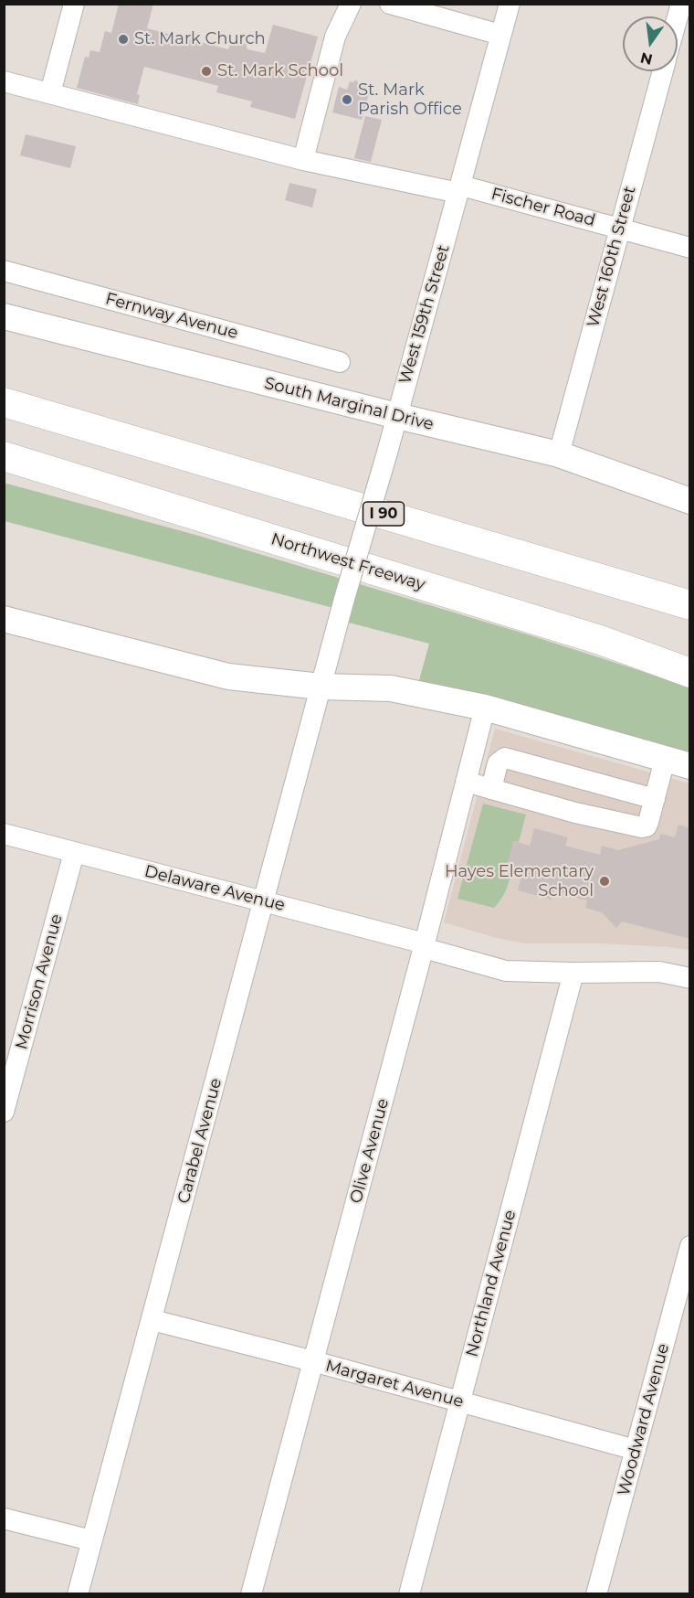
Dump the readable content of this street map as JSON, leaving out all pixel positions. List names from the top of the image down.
{
  "streets": {
    "highway": ["I 90", "Northwest Freeway"],
    "main road": ["South Marginal Drive"],
    "street": [
      "Fischer Road",
      "West 160th Street",
      "West 159th Street",
      "Fernway Avenue",
      "Delaware Avenue",
      "Morrison Avenue",
      "Carabel Avenue",
      "Olive Avenue",
      "Northland Avenue",
      "Margaret Avenue",
      "Woodward Avenue"
    ]
  },
  "crossings": [
    ["Fischer Road", "West 160th Street"],
    ["Fischer Road", "West 159th Street"],
    ["West 160th Street", "South Marginal Drive"],
    ["West 159th Street", "South Marginal Drive"],
    ["West 159th Street", "Carabel Avenue"],
    ["Delaware Avenue", "Morrison Avenue"],
    ["Delaware Avenue", "Carabel Avenue"],
    ["Delaware Avenue", "Olive Avenue"],
    ["Delaware Avenue", "Northland Avenue"],
    ["Carabel Avenue", "Margaret Avenue"],
    ["Olive Avenue", "Margaret Avenue"],
    ["Northland Avenue", "Margaret Avenue"],
    ["Margaret Avenue", "Woodward Avenue"]
  ],
  "places": [
    "St. Mark Church",
    "St. Mark School",
    "St. Mark Parish Office",
    "Hayes Elementary School"
  ],
  "north": "bottom"
}
